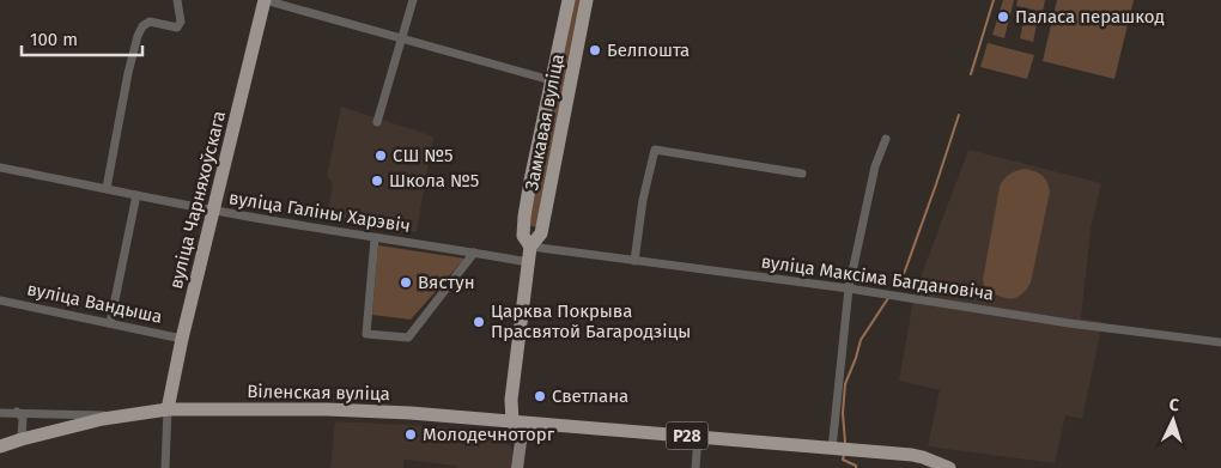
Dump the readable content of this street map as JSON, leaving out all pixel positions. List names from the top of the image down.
{
  "streets": {
    "main road": [
      "Замкавая вуліца",
      "вуліца Чарняхоўскага",
      "Віленская вуліца",
      "Р28"
    ],
    "street": ["вуліца Галіны Харэвіч", "вуліца Максіма Багдановіча", "вуліца Вандыша"]
  },
  "crossings": [
    ["Замкавая вуліца", "вуліца Галіны Харэвіч"],
    ["Замкавая вуліца", "вуліца Максіма Багдановіча"],
    ["Замкавая вуліца", "Віленская вуліца"],
    ["Замкавая вуліца", "Р28"],
    ["вуліца Чарняхоўскага", "вуліца Галіны Харэвіч"],
    ["вуліца Чарняхоўскага", "вуліца Вандыша"],
    ["вуліца Чарняхоўскага", "Віленская вуліца"],
    ["Віленская вуліца", "Р28"]
  ],
  "places": [
    "Паласа перашкод",
    "Белпошта",
    "СШ №5",
    "Школа №5",
    "Вястун",
    "Царква Покрыва Прасвятой Багародзіцы",
    "Светлана",
    "Молодечноторг"
  ],
  "scale_bar": "100 m",
  "north": "top"
}
